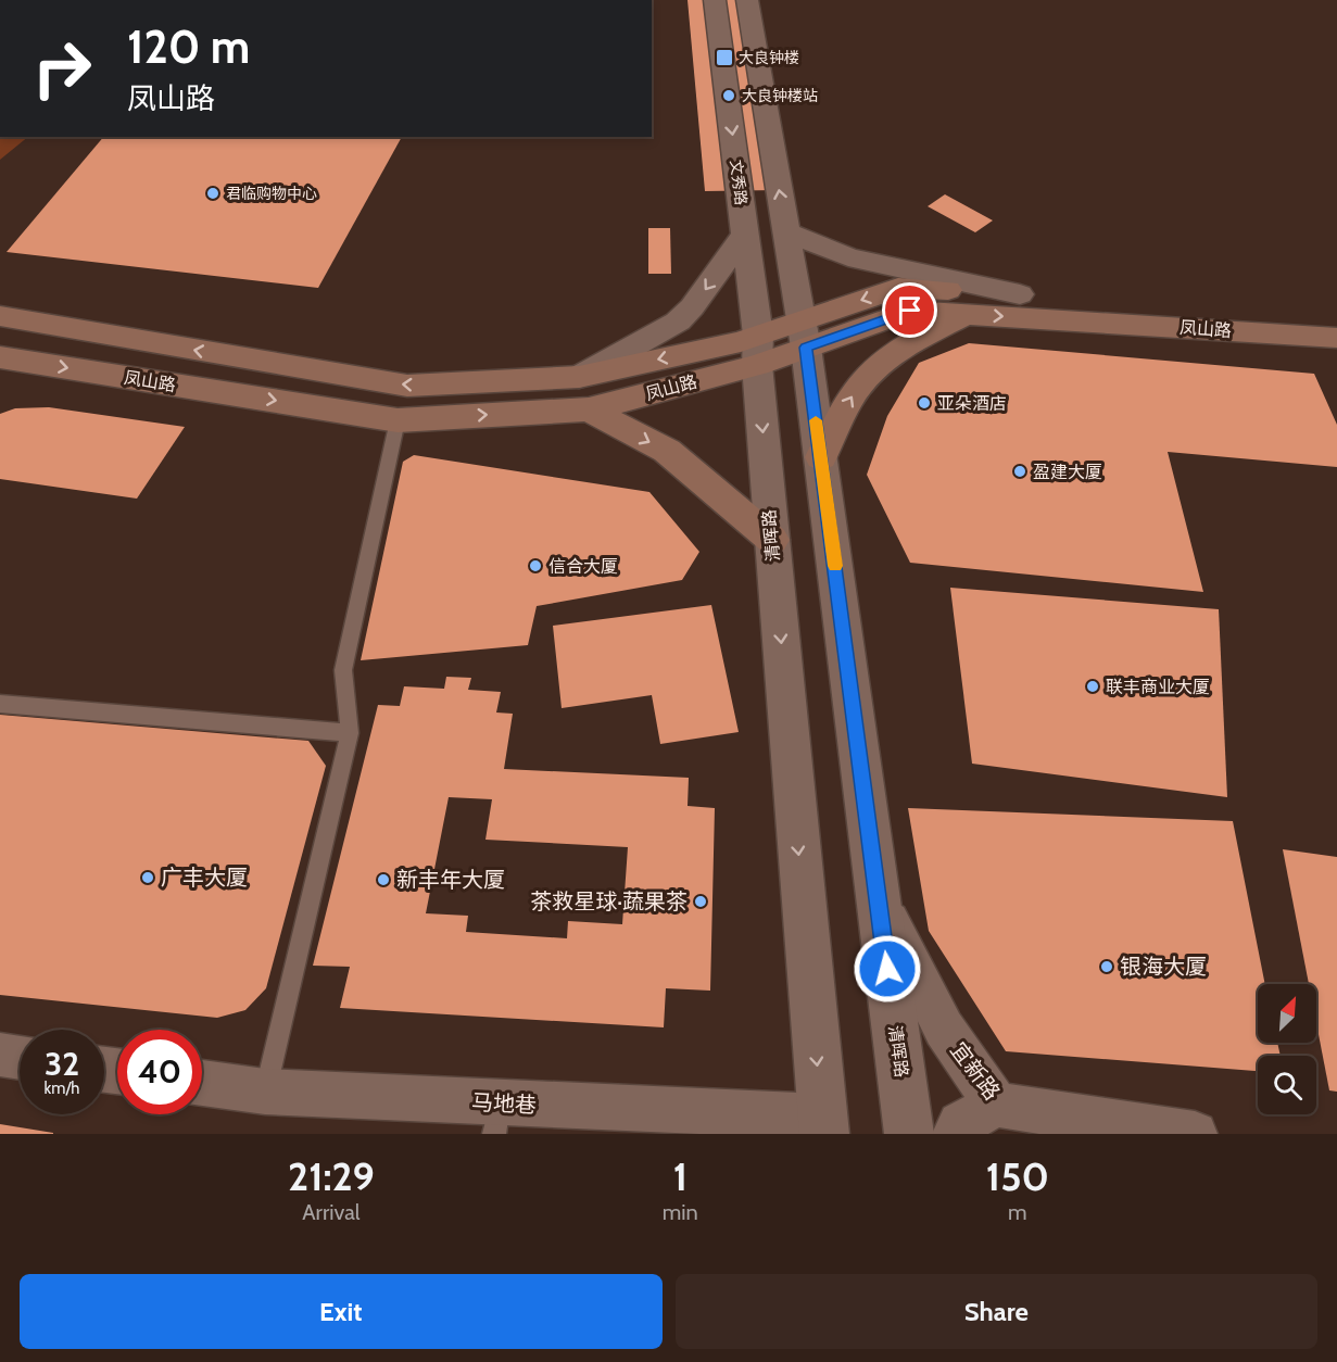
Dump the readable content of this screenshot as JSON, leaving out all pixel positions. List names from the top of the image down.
{
  "streets": {
    "main road": ["凤山路"],
    "street": [
      "文秀路",
      "清晖路",
      "宜新路",
      "马地巷"
    ]
  },
  "crossings": [
    ["文秀路", "凤山路"],
    ["文秀路", "清晖路"],
    ["凤山路", "清晖路"],
    ["清晖路", "宜新路"],
    ["清晖路", "马地巷"]
  ],
  "places": {
    "transit": ["大良钟楼"],
    "other": [
      "大良钟楼站",
      "君临购物中心",
      "亚朵酒店",
      "盈建大厦",
      "信合大厦",
      "联丰商业大厦",
      "广丰大厦",
      "新丰年大厦",
      "茶救星球·蔬果茶",
      "银海大厦"
    ]
  },
  "north": "top right",
  "page": {
    "turn": ["120 m", "凤山路"],
    "speed": "32 km/h",
    "limit": "40",
    "eta": [
      "21:29",
      "Arrival",
      "1",
      "min",
      "150",
      "m"
    ],
    "buttons": ["Exit", "Share"]
  }
}
